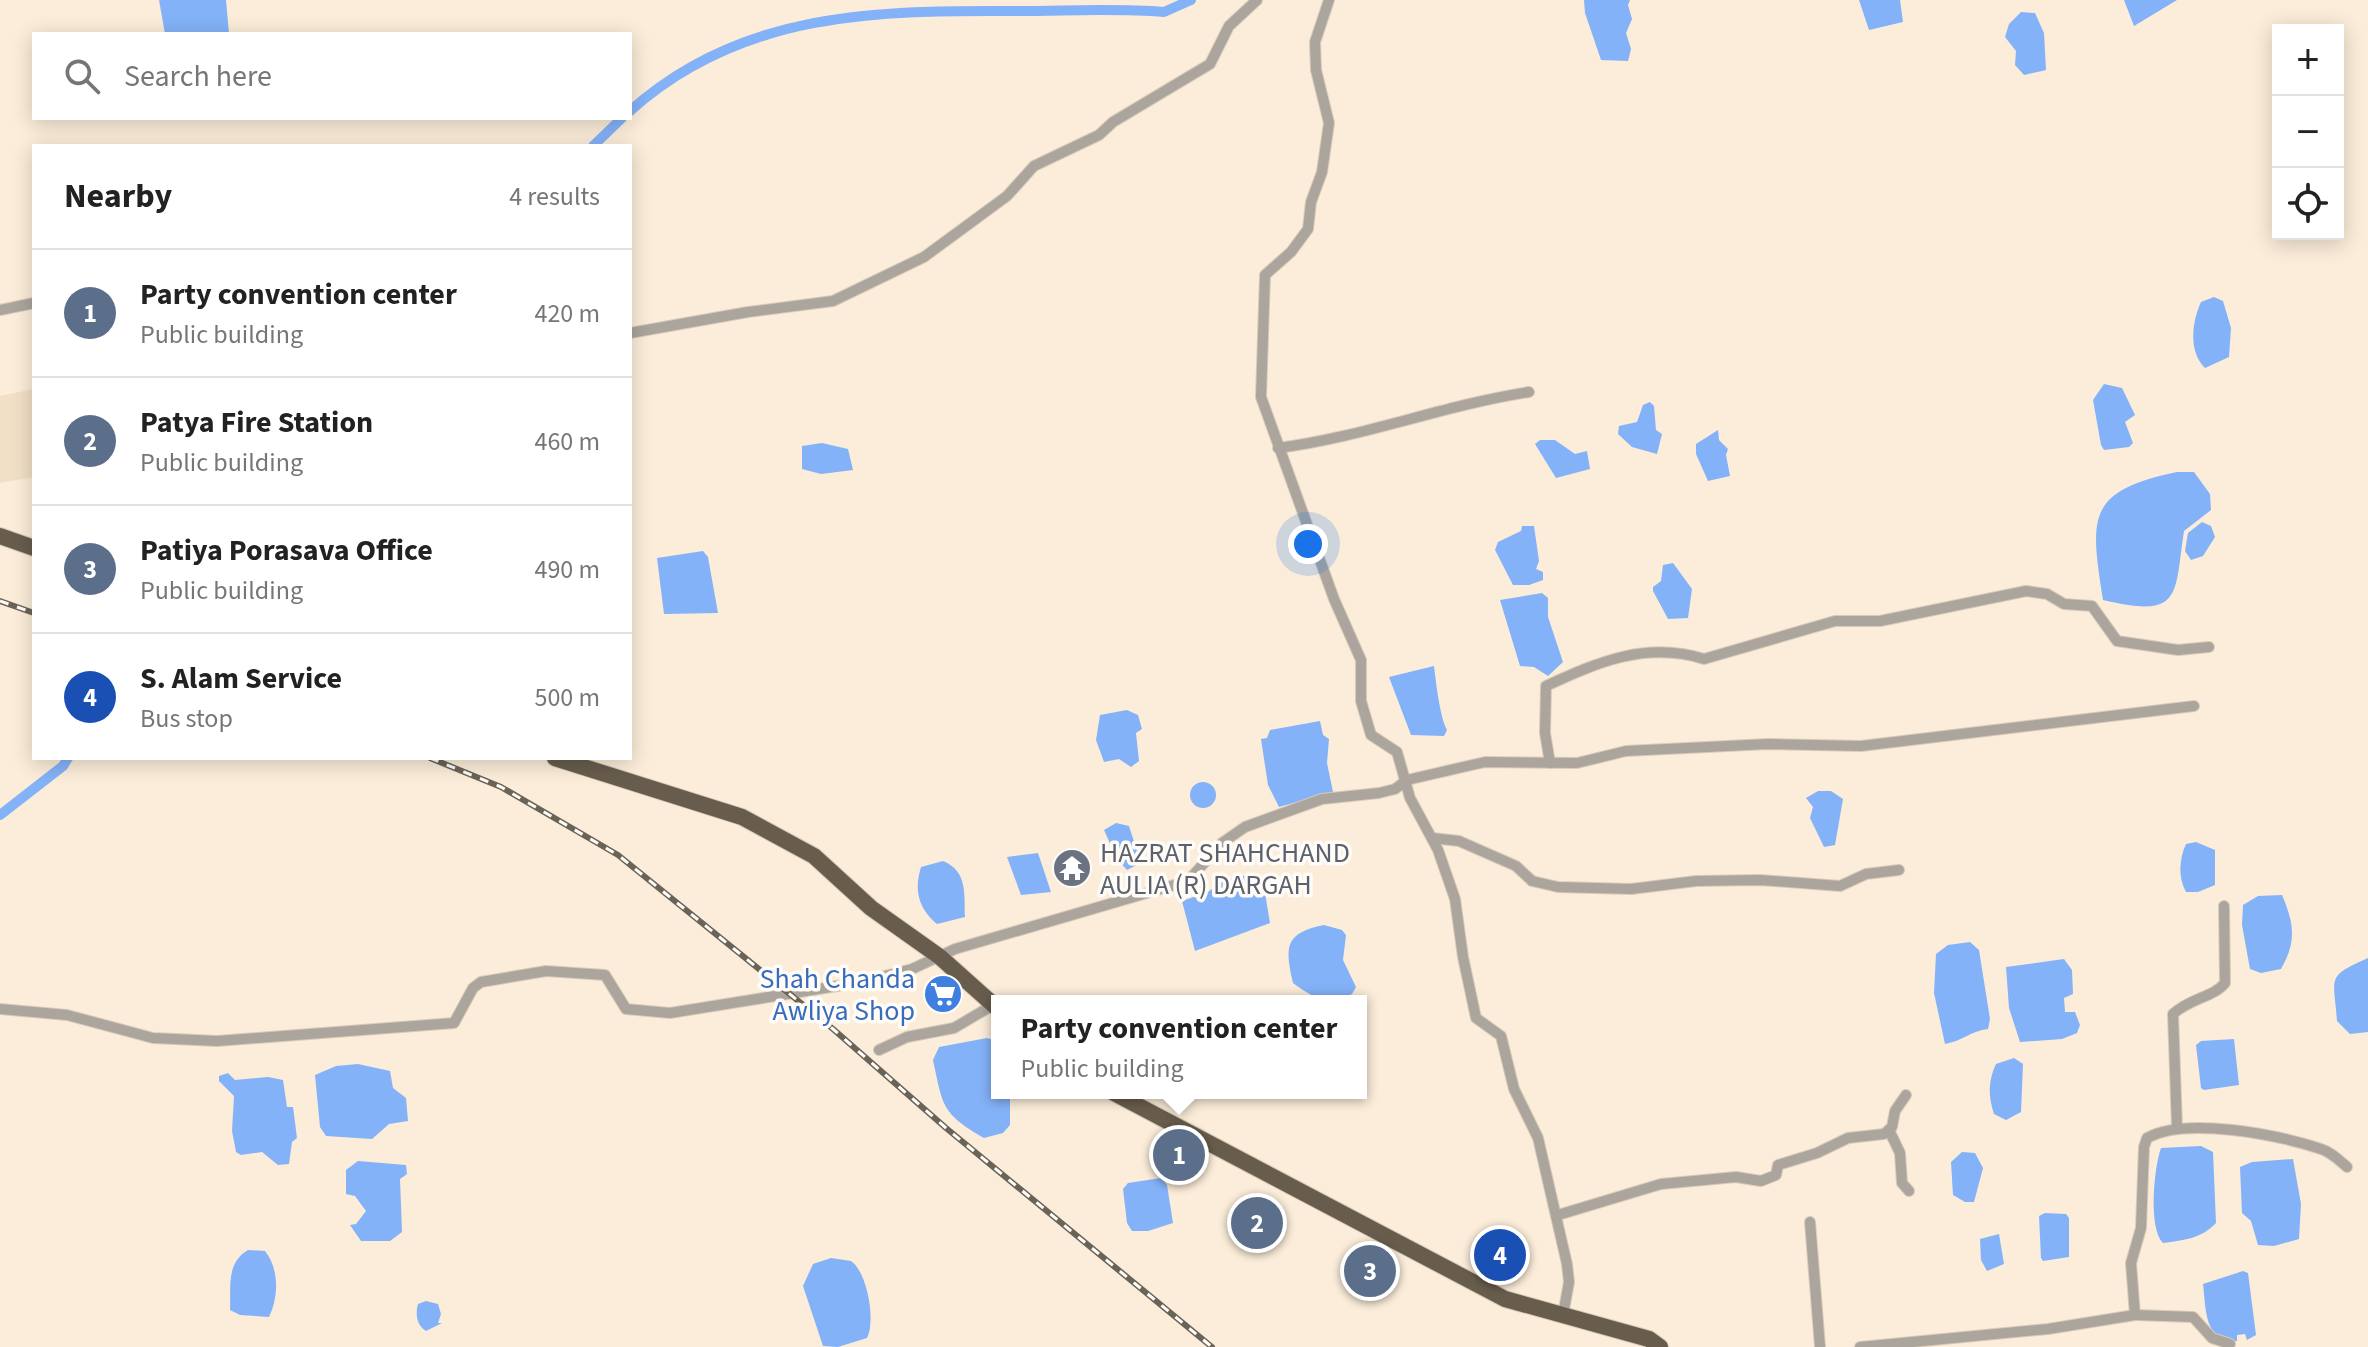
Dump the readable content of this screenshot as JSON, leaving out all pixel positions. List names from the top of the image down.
{
  "places": {
    "temple": ["HAZRAT SHAHCHAND AULIA (R) DARGAH"],
    "supermarket": ["Shah Chanda Awliya Shop"]
  },
  "page": {
    "map_buttons": ["+", "−"],
    "search": "Search here",
    "heading": ["Nearby", "4 results"],
    "list": [
      {
        "mark": "1",
        "name": "Party convention center",
        "note": "Public building",
        "value": "420 m"
      },
      {
        "mark": "2",
        "name": "Patya Fire Station",
        "note": "Public building",
        "value": "460 m"
      },
      {
        "mark": "3",
        "name": "Patiya Porasava Office",
        "note": "Public building",
        "value": "490 m"
      },
      {
        "mark": "4",
        "name": "S. Alam Service",
        "note": "Bus stop",
        "value": "500 m"
      }
    ],
    "popup": ["Party convention center", "Public building"],
    "pins": [
      "1",
      "2",
      "4",
      "3"
    ]
  }
}
